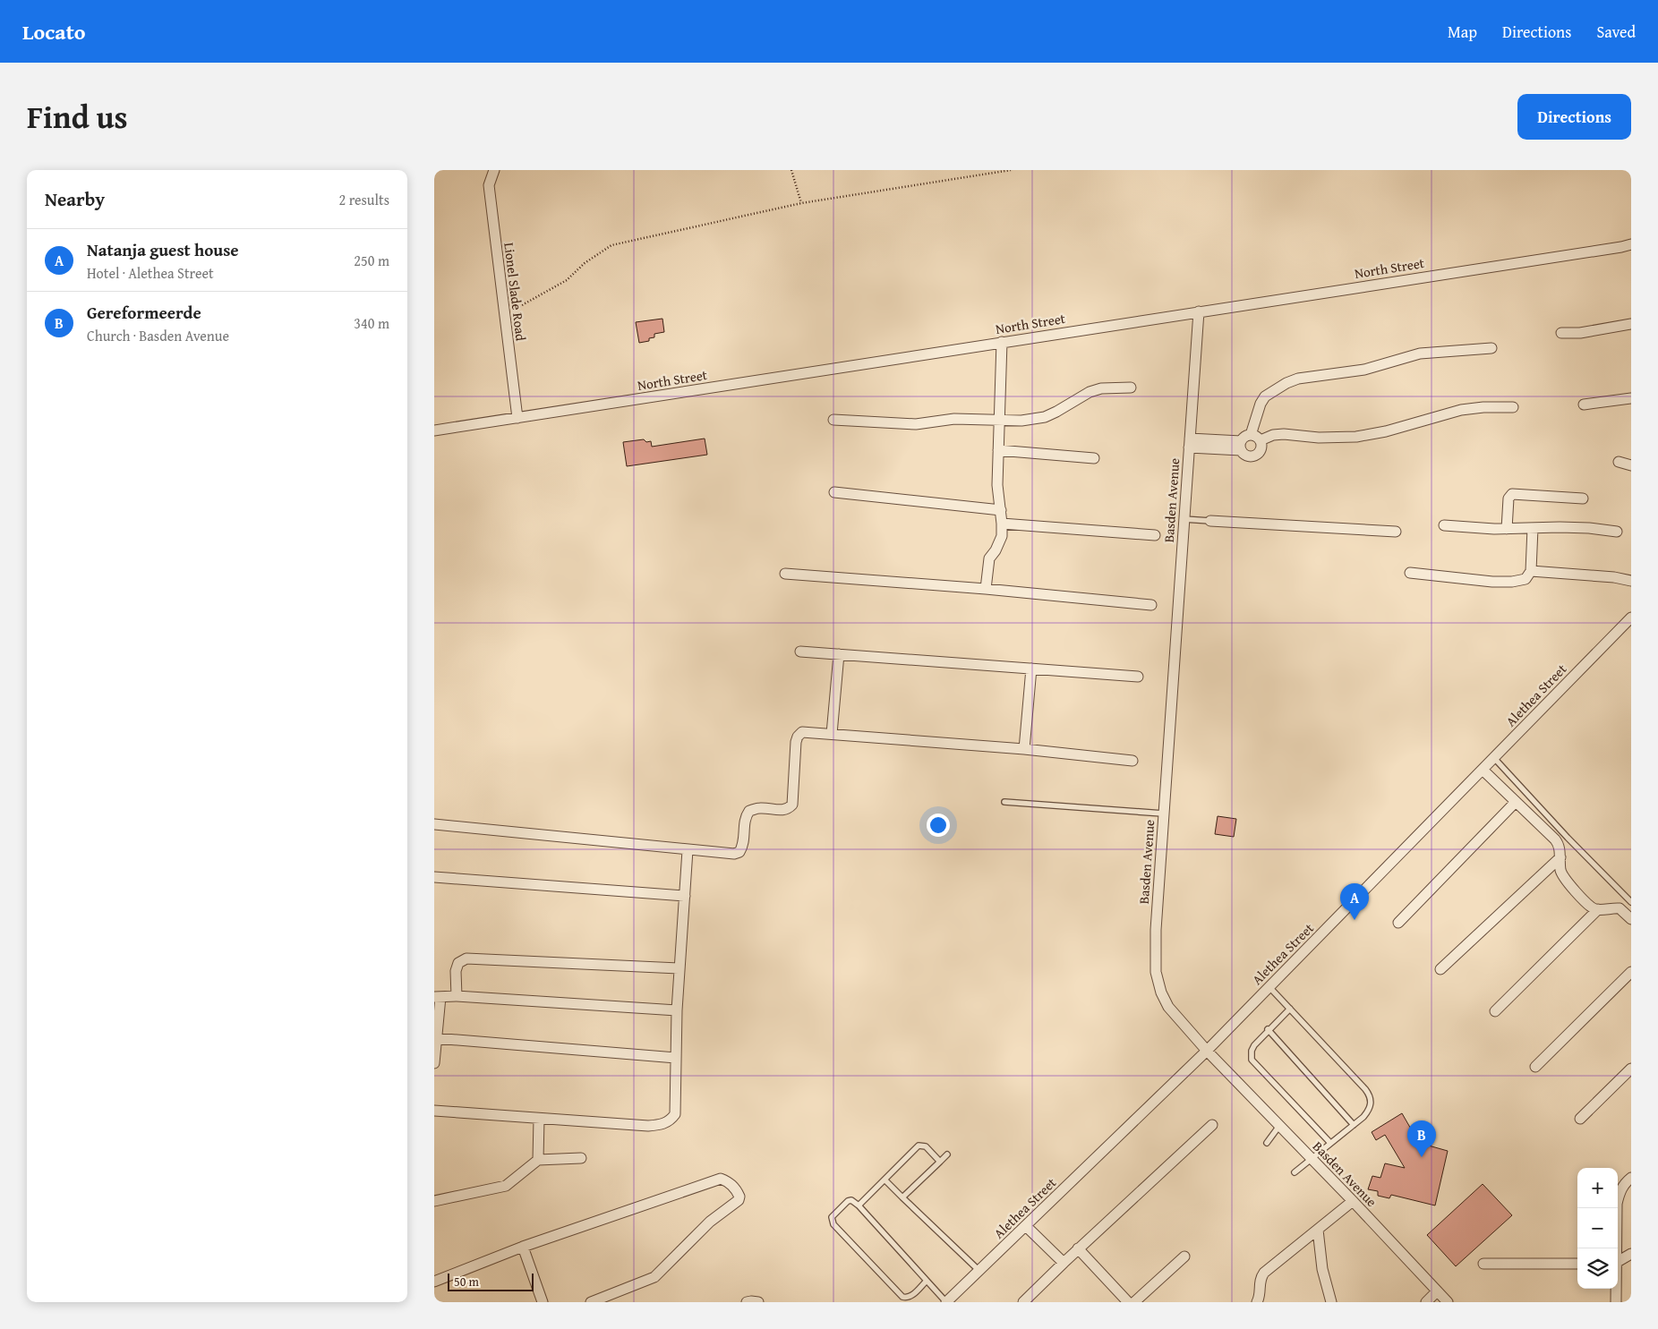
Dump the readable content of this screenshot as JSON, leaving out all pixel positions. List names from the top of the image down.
{
  "streets": {
    "street": [
      "North Street",
      "Lionel Slade Road",
      "Basden Avenue",
      "Alethea Street"
    ]
  },
  "crossings": [
    ["North Street", "Lionel Slade Road"],
    ["North Street", "Basden Avenue"],
    ["Basden Avenue", "Alethea Street"]
  ],
  "scale_bar": "50 m",
  "page": {
    "header": "Locato",
    "nav": ["Map", "Directions", "Saved"],
    "title": "Find us",
    "buttons": "Directions",
    "heading": ["Nearby", "2 results"],
    "list": [
      {
        "mark": "A",
        "name": "Natanja guest house",
        "note": "Hotel · Alethea Street",
        "value": "250 m"
      },
      {
        "mark": "B",
        "name": "Gereformeerde",
        "note": "Church · Basden Avenue",
        "value": "340 m"
      }
    ],
    "pins": ["A", "B"],
    "map_buttons": ["+", "−"],
    "scale": "50 m"
  }
}
